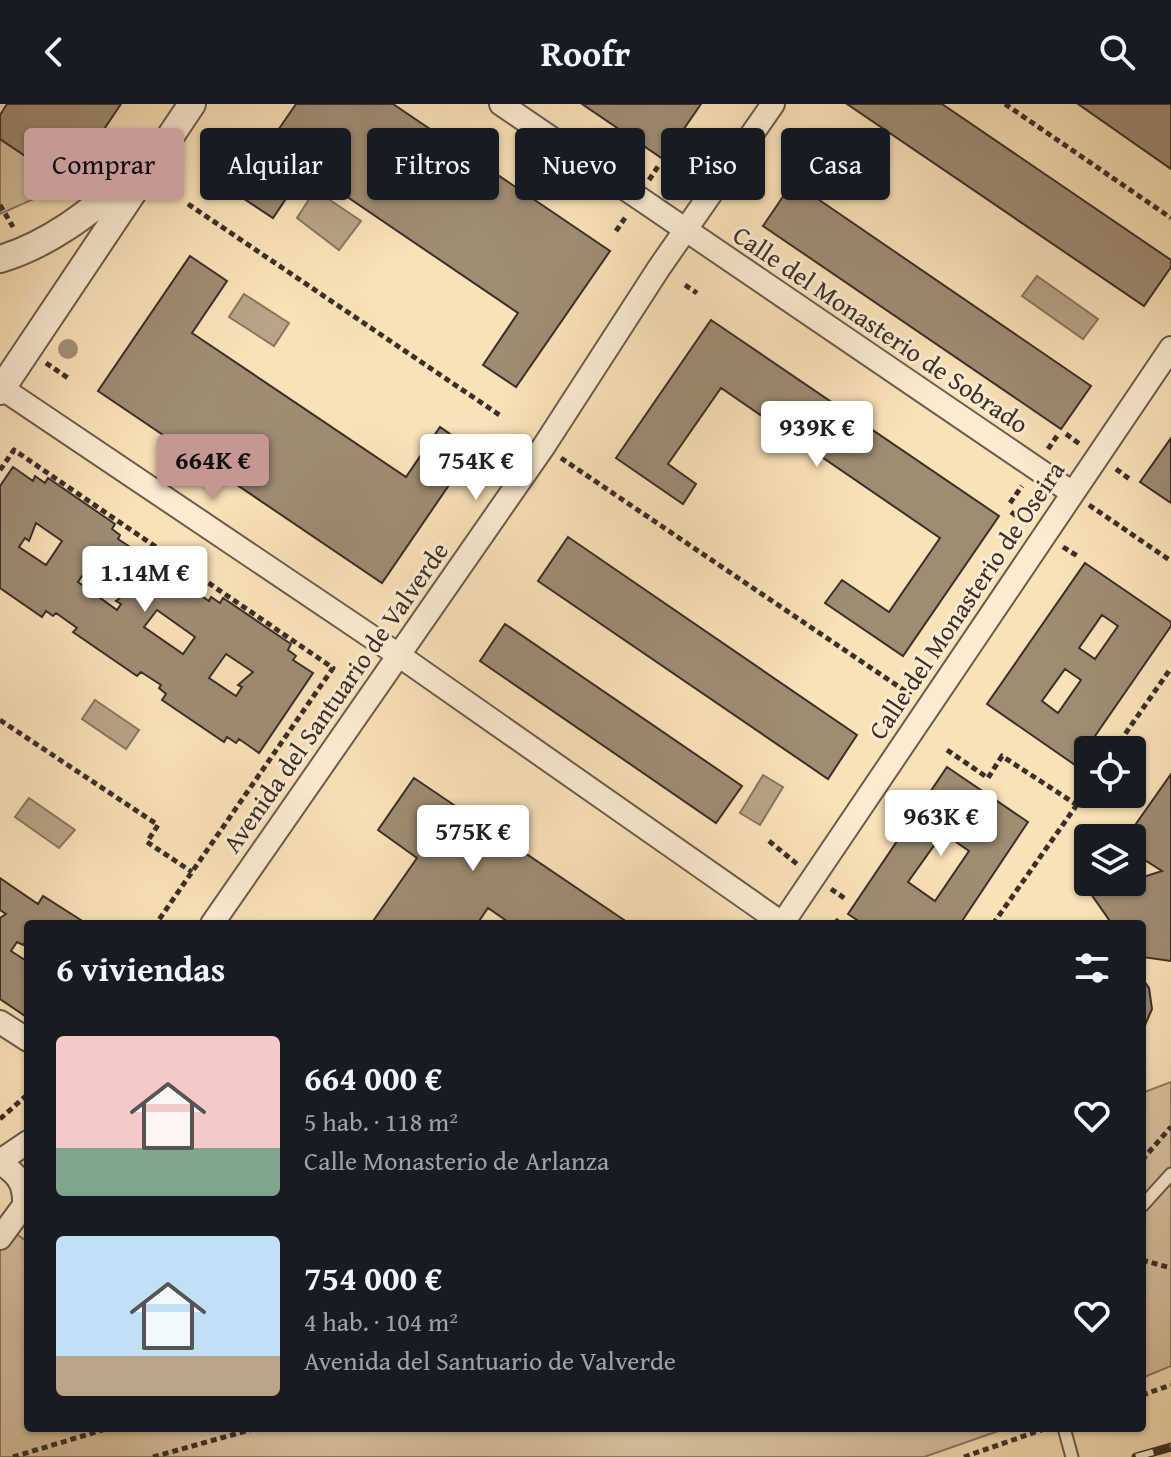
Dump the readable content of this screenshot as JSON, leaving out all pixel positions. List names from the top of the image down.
{
  "streets": {
    "street": ["Calle del Monasterio de Sobrado", "Calle del Monasterio de Oseira", "Avenida del Santuario de Valverde"]
  },
  "crossings": [
    ["Calle del Monasterio de Sobrado", "Calle del Monasterio de Oseira"],
    ["Calle del Monasterio de Sobrado", "Avenida del Santuario de Valverde"],
    ["Calle del Monasterio de Oseira", "Avenida del Santuario de Valverde"]
  ],
  "page": {
    "header": "Roofr",
    "chip": [
      "Comprar",
      "Alquilar",
      "Filtros",
      "Nuevo",
      "Piso",
      "Casa"
    ],
    "price": [
      "939K €",
      "664K €",
      "754K €",
      "1.14M €",
      "963K €",
      "575K €"
    ],
    "heading": "6 viviendas",
    "list": [
      {
        "name": "664 000 €",
        "note": "5 hab. · 118 m² · Calle Monasterio de Arlanza"
      },
      {
        "name": "754 000 €",
        "note": "4 hab. · 104 m² · Avenida del Santuario de Valverde"
      }
    ]
  }
}
